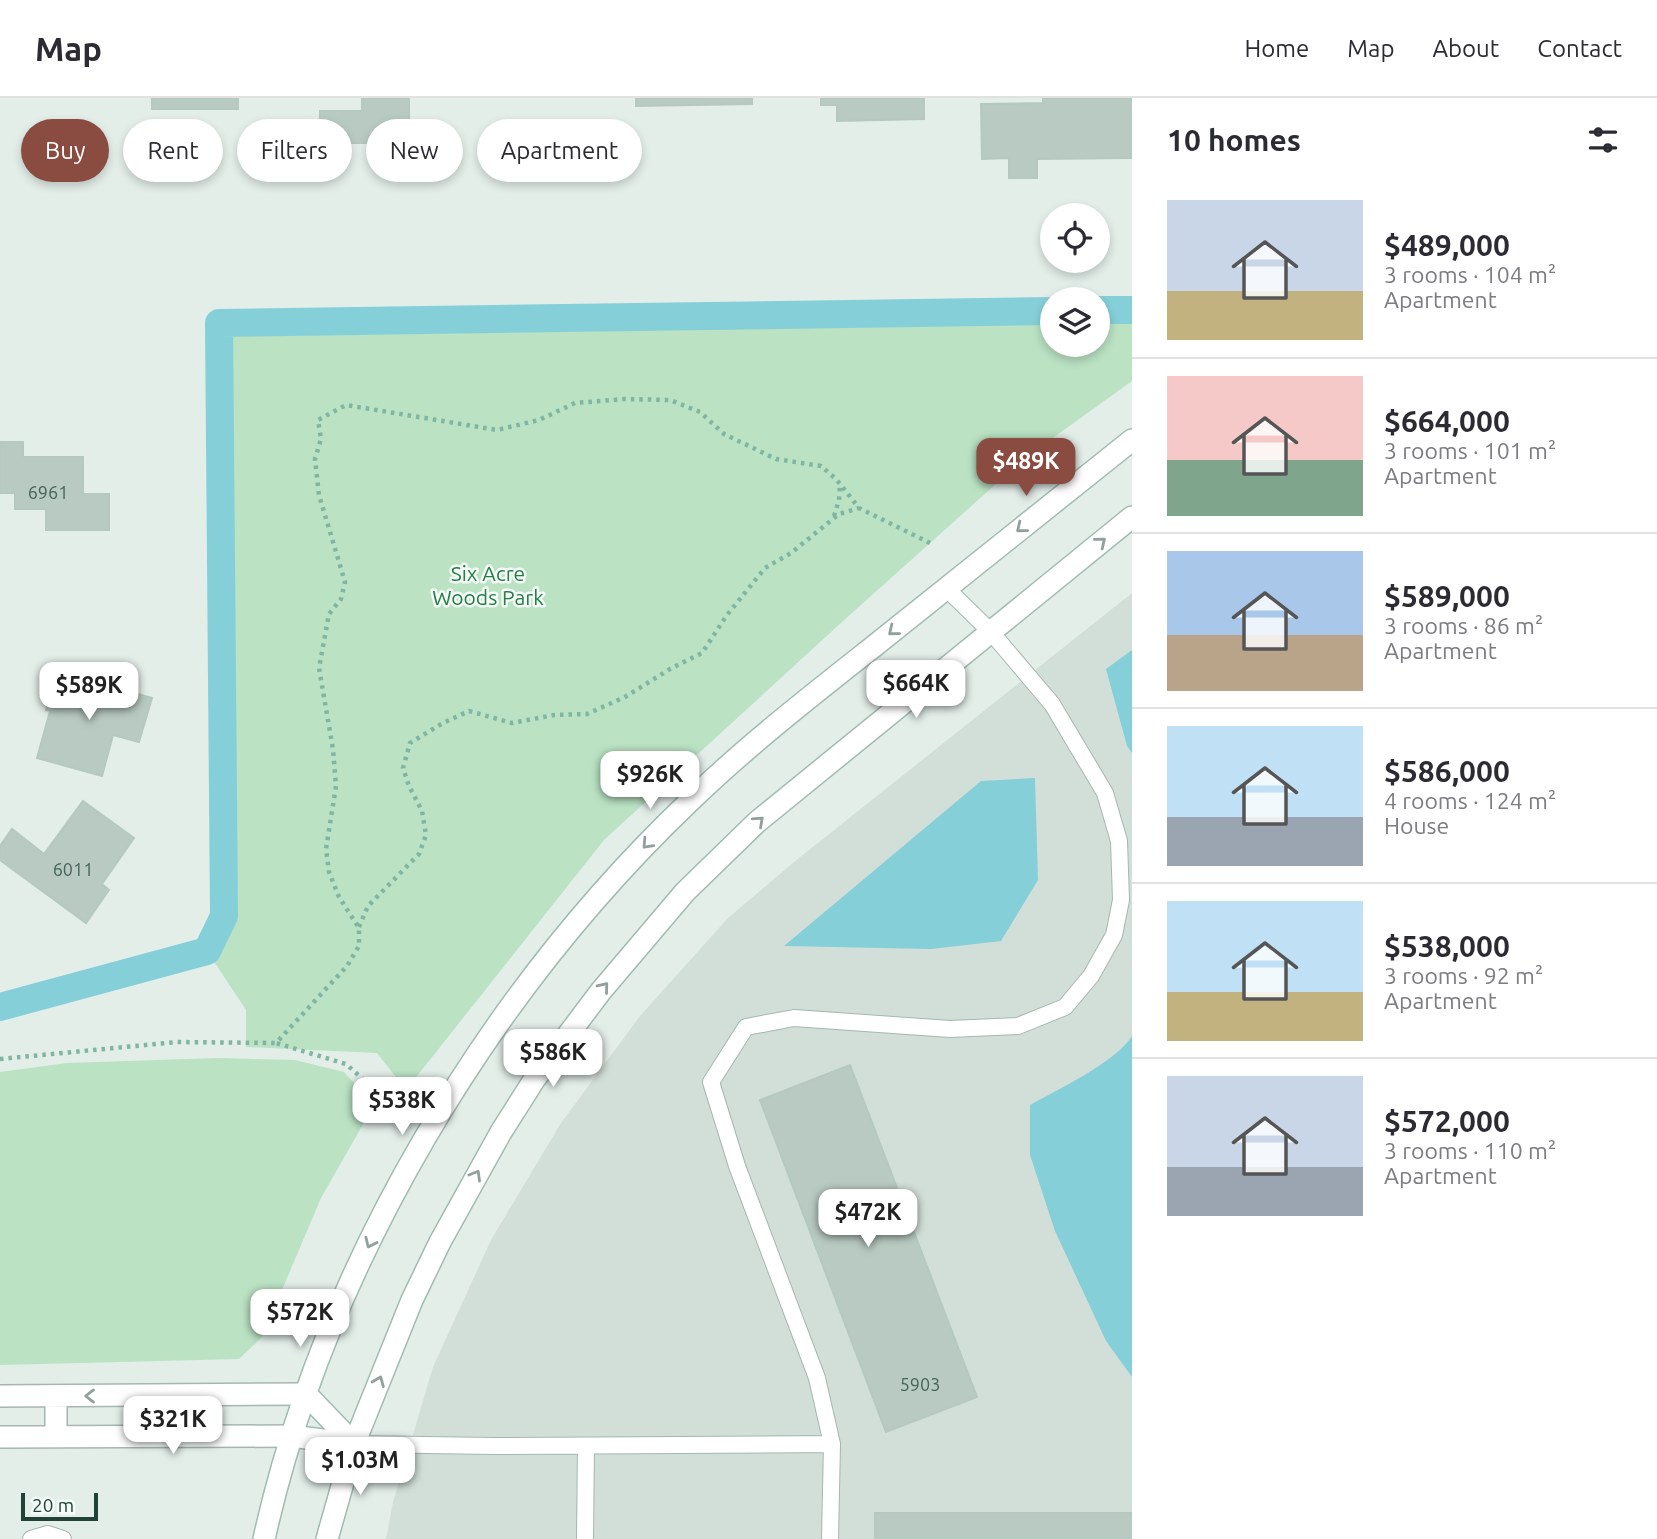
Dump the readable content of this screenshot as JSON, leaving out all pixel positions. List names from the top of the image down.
{
  "parks": ["Six Acre Woods Park"],
  "house_numbers": ["6961", "6011", "5903"],
  "scale_bar": "20 m",
  "page": {
    "header": "Map",
    "nav": [
      "Home",
      "Map",
      "About",
      "Contact"
    ],
    "heading": "10 homes",
    "chip": [
      "Buy",
      "Rent",
      "Filters",
      "New",
      "Apartment"
    ],
    "list": [
      {
        "name": "$489,000",
        "note": "3 rooms · 104 m² · Apartment"
      },
      {
        "name": "$664,000",
        "note": "3 rooms · 101 m² · Apartment"
      },
      {
        "name": "$589,000",
        "note": "3 rooms · 86 m² · Apartment"
      },
      {
        "name": "$586,000",
        "note": "4 rooms · 124 m² · House"
      },
      {
        "name": "$538,000",
        "note": "3 rooms · 92 m² · Apartment"
      },
      {
        "name": "$572,000",
        "note": "3 rooms · 110 m² · Apartment"
      }
    ],
    "price": [
      "$489K",
      "$664K",
      "$589K",
      "$926K",
      "$586K",
      "$538K",
      "$472K",
      "$572K",
      "$321K",
      "$1.03M"
    ],
    "scale": "20 m"
  }
}
